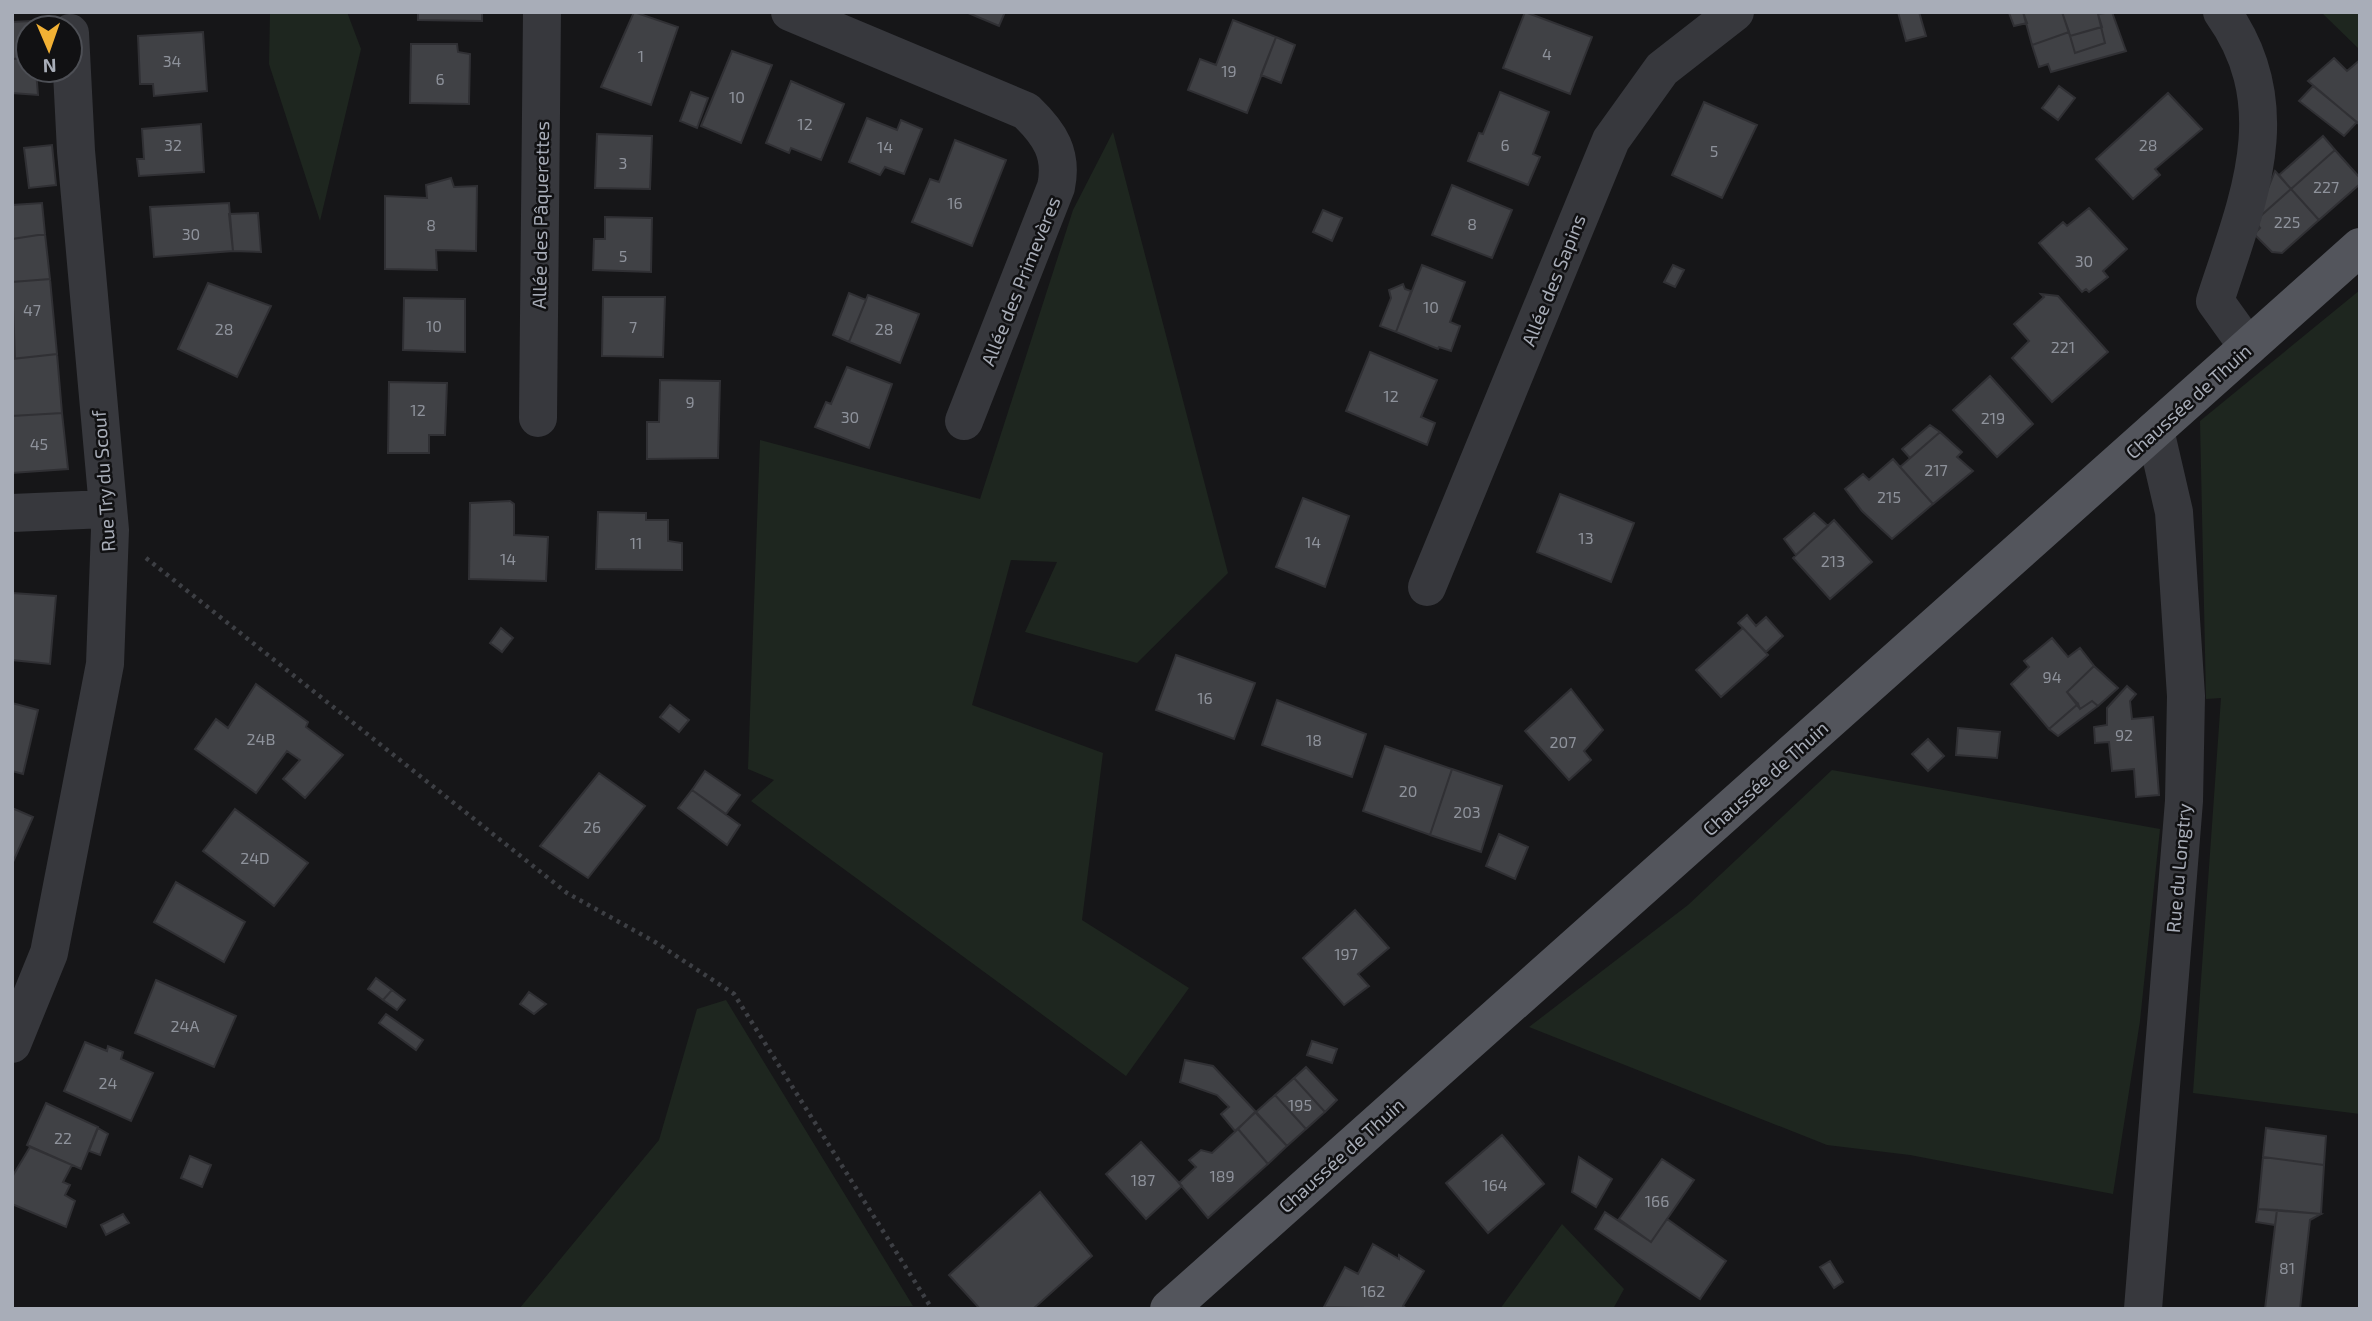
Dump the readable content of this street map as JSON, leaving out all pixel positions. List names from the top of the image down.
{
  "streets": {
    "main road": ["Chaussée de Thuin"],
    "street": [
      "Allée des Pâquerettes",
      "Allée des Sapins",
      "Allée des Primevères",
      "Rue Try du Scouf",
      "Rue du Longtry"
    ]
  },
  "crossings": [
    ["Chaussée de Thuin", "Rue du Longtry"]
  ],
  "house_numbers": [
    "4",
    "1",
    "34",
    "19",
    "6",
    "10",
    "12",
    "32",
    "6",
    "28",
    "14",
    "5",
    "3",
    "227",
    "16",
    "225",
    "8",
    "8",
    "30",
    "5",
    "30",
    "10",
    "47",
    "10",
    "7",
    "28",
    "28",
    "221",
    "12",
    "9",
    "12",
    "30",
    "219",
    "45",
    "217",
    "215",
    "13",
    "14",
    "11",
    "14",
    "213",
    "94",
    "16",
    "92",
    "24B",
    "18",
    "207",
    "20",
    "203",
    "26",
    "24D",
    "197",
    "24A",
    "24",
    "195",
    "22",
    "189",
    "187",
    "164",
    "166",
    "81",
    "162"
  ],
  "north": "bottom"
}
